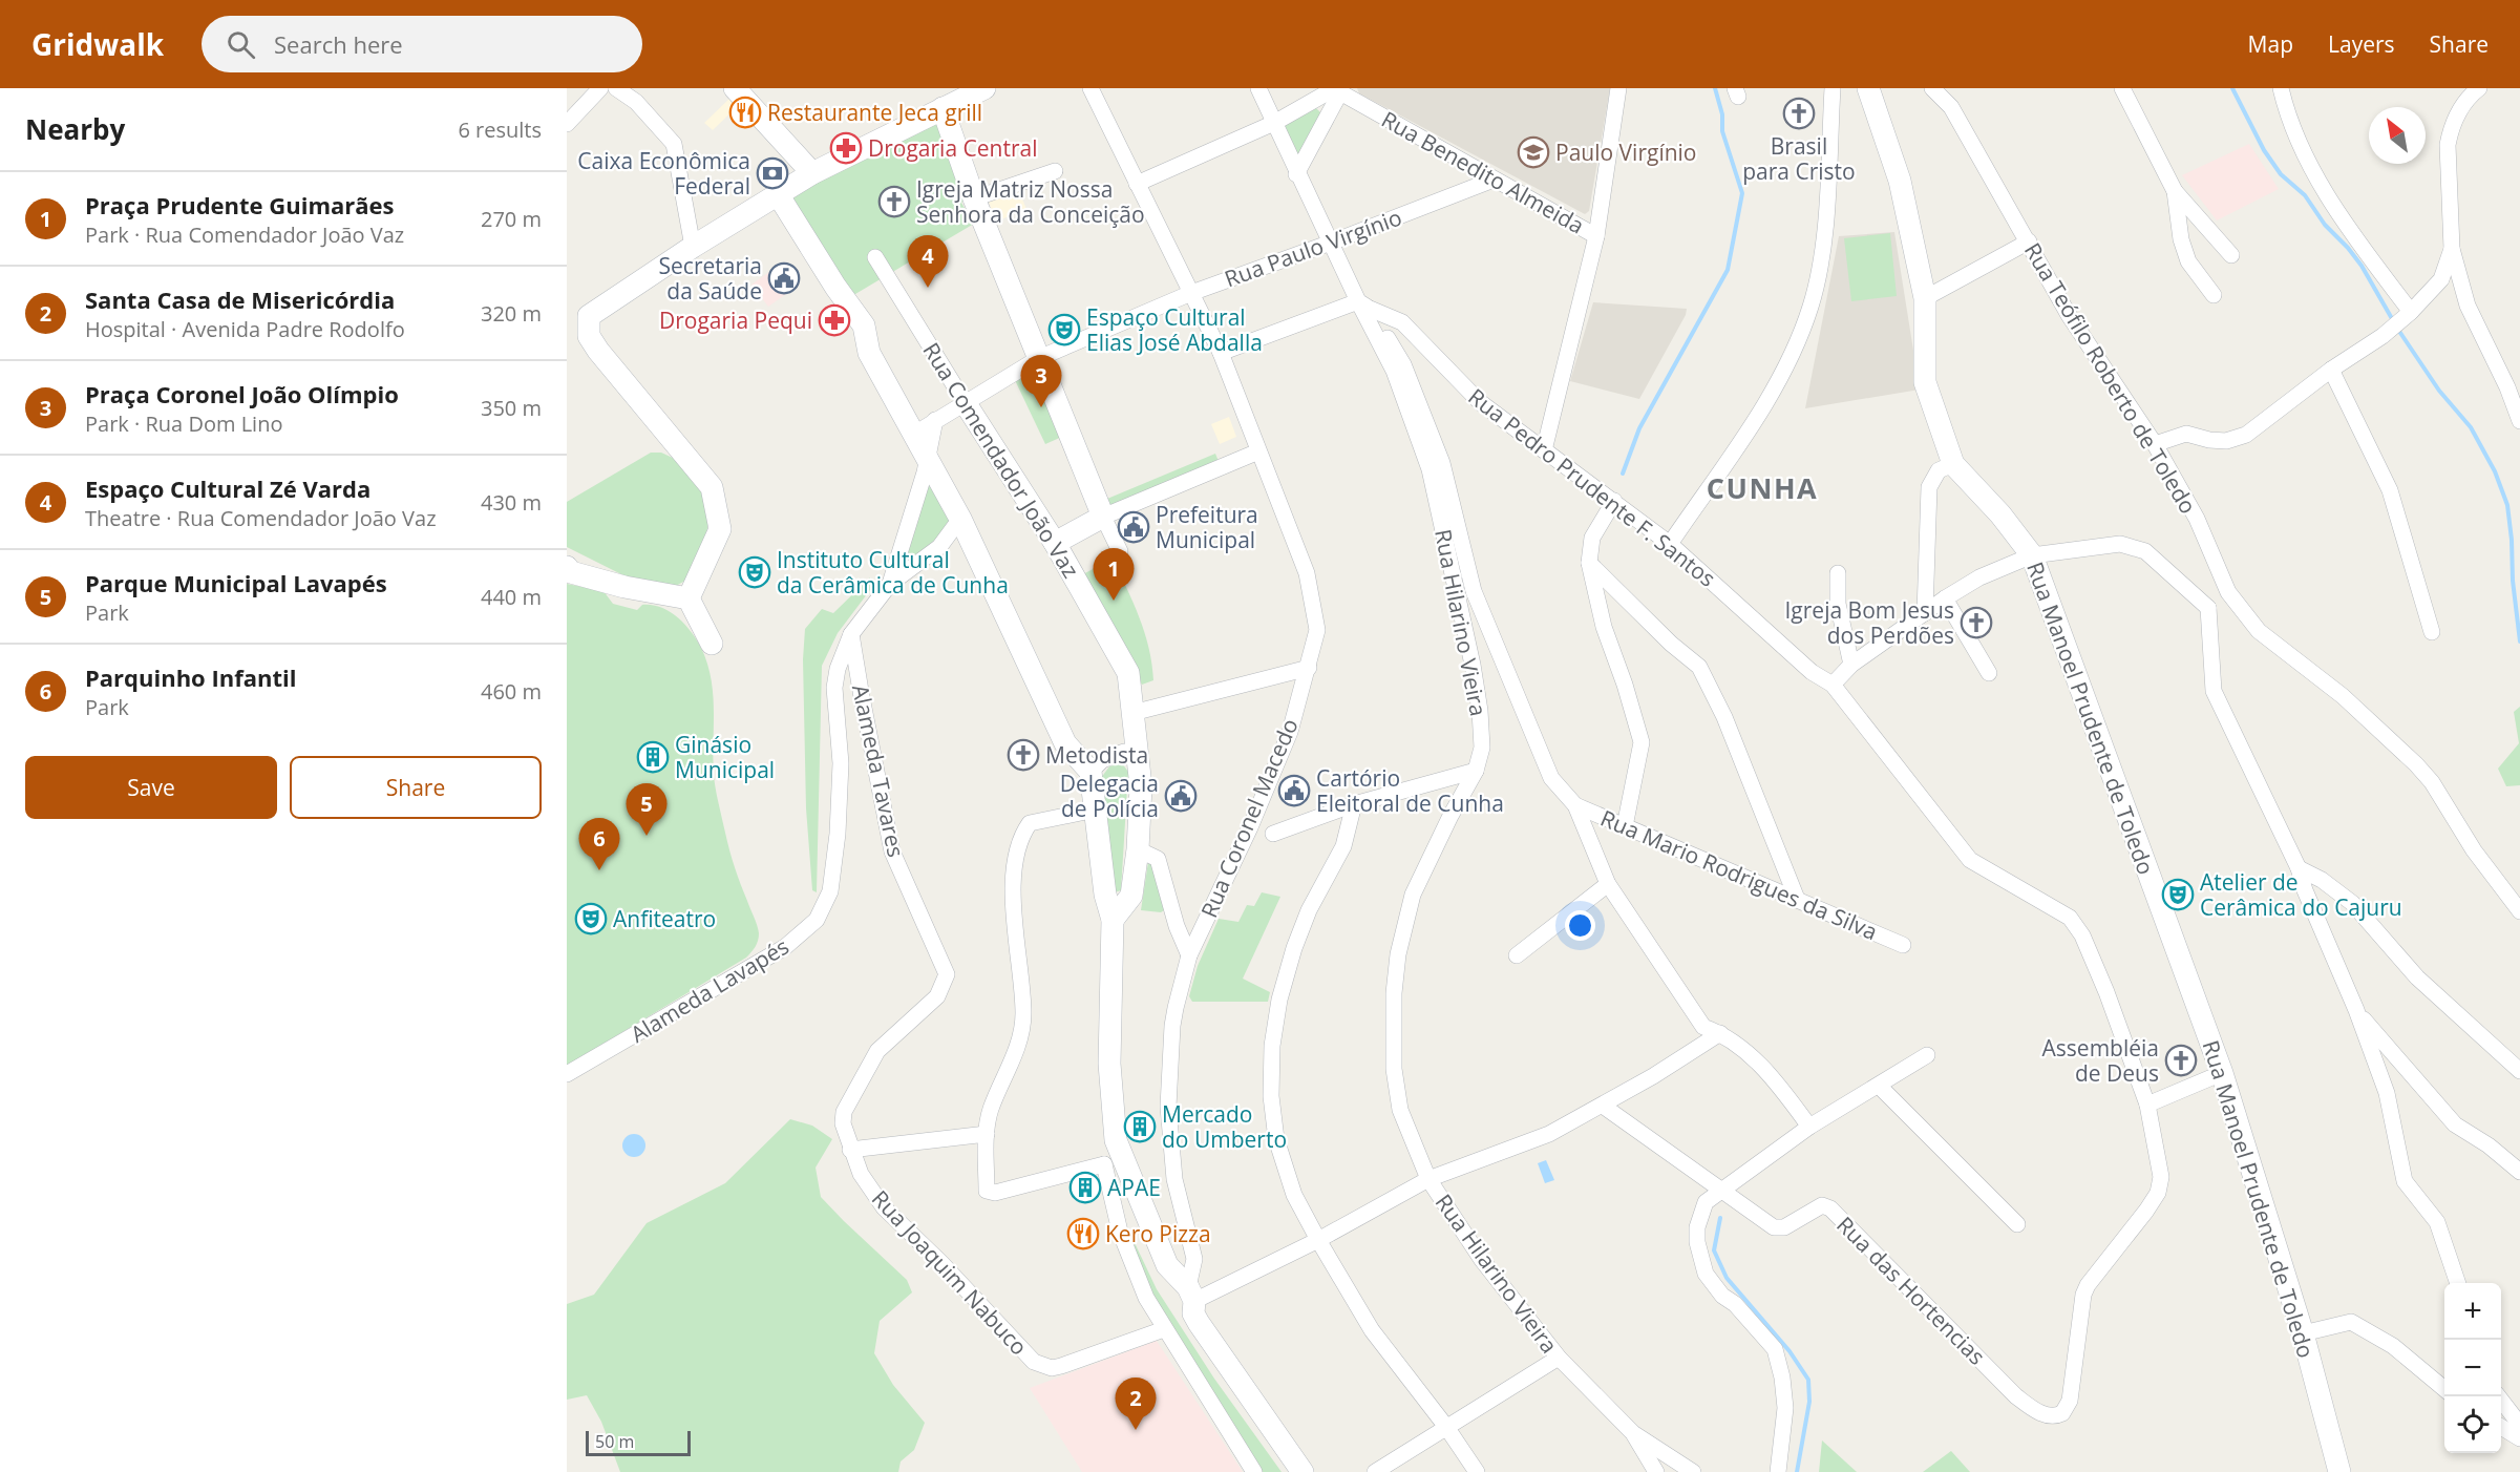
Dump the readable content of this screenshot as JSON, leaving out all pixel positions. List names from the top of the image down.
{
  "streets": {
    "street": [
      "Rua Benedito Almeida",
      "Rua Paulo Virgínio",
      "Rua Teófilo Roberto de Toledo",
      "Rua Comendador João Vaz",
      "Rua Pedro Prudente F. Santos",
      "Rua Hilarino Vieira",
      "Rua Manoel Prudente de Toledo",
      "Alameda Tavares",
      "Rua Coronel Macedo",
      "Rua Mario Rodrigues da Silva",
      "Alameda Lavapés",
      "Rua Joaquim Nabuco",
      "Rua das Hortencias"
    ]
  },
  "crossings": [
    ["Rua Benedito Almeida", "Rua Paulo Virgínio"],
    ["Rua Paulo Virgínio", "Rua Comendador João Vaz"],
    ["Rua Paulo Virgínio", "Rua Hilarino Vieira"],
    ["Rua Paulo Virgínio", "Rua Coronel Macedo"],
    ["Rua Pedro Prudente F. Santos", "Rua Hilarino Vieira"],
    ["Rua Pedro Prudente F. Santos", "Rua das Hortencias"],
    ["Rua Hilarino Vieira", "Rua Mario Rodrigues da Silva"],
    ["Alameda Tavares", "Alameda Lavapés"],
    ["Alameda Tavares", "Rua Joaquim Nabuco"]
  ],
  "districts": ["CUNHA"],
  "places": {
    "restaurant": ["Restaurante Jeca grill", "Kero Pizza"],
    "church": [
      "Brasil para Cristo",
      "Igreja Matriz Nossa Senhora da Conceição",
      "Igreja Bom Jesus dos Perdões",
      "Metodista",
      "Assembléia de Deus"
    ],
    "pharmacy": ["Drogaria Central", "Drogaria Pequi"],
    "school or university": ["Paulo Virgínio"],
    "bank": ["Caixa Econômica Federal"],
    "public building": [
      "Secretaria da Saúde",
      "Prefeitura Municipal",
      "Cartório Eleitoral de Cunha",
      "Delegacia de Polícia"
    ],
    "theatre": [
      "Espaço Cultural Elias José Abdalla",
      "Instituto Cultural da Cerâmica de Cunha",
      "Atelier de Cerâmica do Cajuru",
      "Anfiteatro"
    ],
    "building": ["Ginásio Municipal", "Mercado do Umberto", "APAE"]
  },
  "scale_bar": "50 m",
  "north": "top left",
  "page": {
    "header": "Gridwalk",
    "search": "Search here",
    "nav": ["Map", "Layers", "Share"],
    "heading": ["Nearby", "6 results"],
    "list": [
      {
        "mark": "1",
        "name": "Praça Prudente Guimarães",
        "note": "Park · Rua Comendador João Vaz",
        "value": "270 m"
      },
      {
        "mark": "2",
        "name": "Santa Casa de Misericórdia",
        "note": "Hospital · Avenida Padre Rodolfo",
        "value": "320 m"
      },
      {
        "mark": "3",
        "name": "Praça Coronel João Olímpio",
        "note": "Park · Rua Dom Lino",
        "value": "350 m"
      },
      {
        "mark": "4",
        "name": "Espaço Cultural Zé Varda",
        "note": "Theatre · Rua Comendador João Vaz",
        "value": "430 m"
      },
      {
        "mark": "5",
        "name": "Parque Municipal Lavapés",
        "note": "Park",
        "value": "440 m"
      },
      {
        "mark": "6",
        "name": "Parquinho Infantil",
        "note": "Park",
        "value": "460 m"
      }
    ],
    "pins": [
      "4",
      "3",
      "1",
      "5",
      "6",
      "2"
    ],
    "buttons": ["Save", "Share"],
    "map_buttons": ["+", "−"],
    "scale": "50 m"
  }
}
